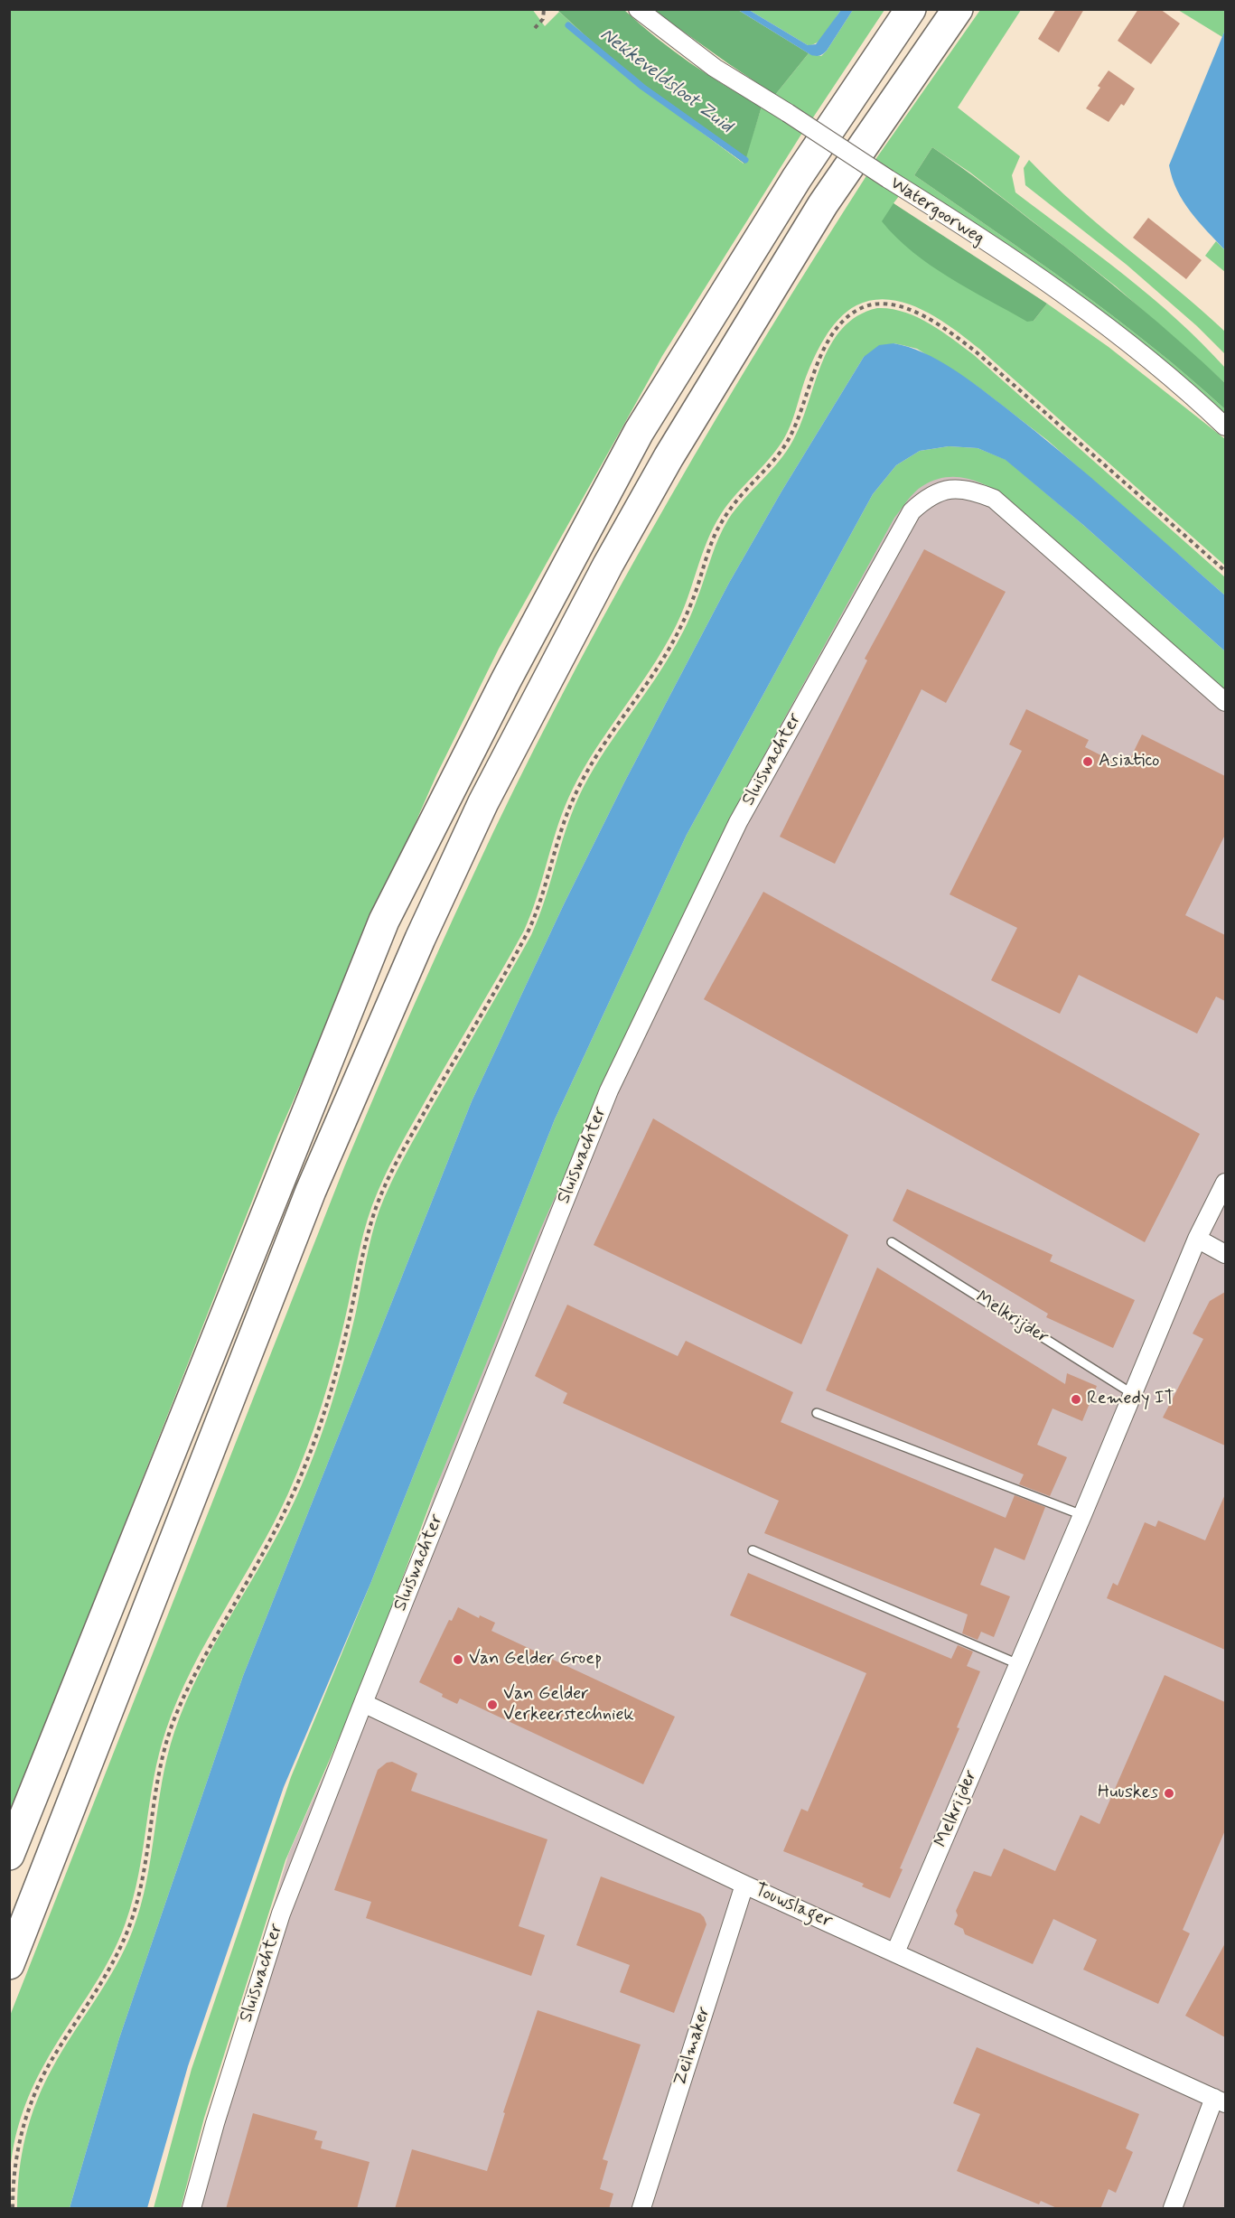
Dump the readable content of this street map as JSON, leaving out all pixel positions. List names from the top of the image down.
{
  "streets": {
    "street": [
      "Watergoorweg",
      "Sluiswachter",
      "Melkrijder",
      "Touwslager",
      "Zeilmaker"
    ]
  },
  "crossings": [
    ["Sluiswachter", "Touwslager"],
    ["Melkrijder", "Touwslager"],
    ["Touwslager", "Zeilmaker"]
  ],
  "water": ["Nekkeveldsloot Zuid"],
  "places": [
    "Asiatico",
    "Remedy IT",
    "Van Gelder Groep",
    "Van Gelder Verkeerstechniek",
    "Huuskes"
  ]
}
